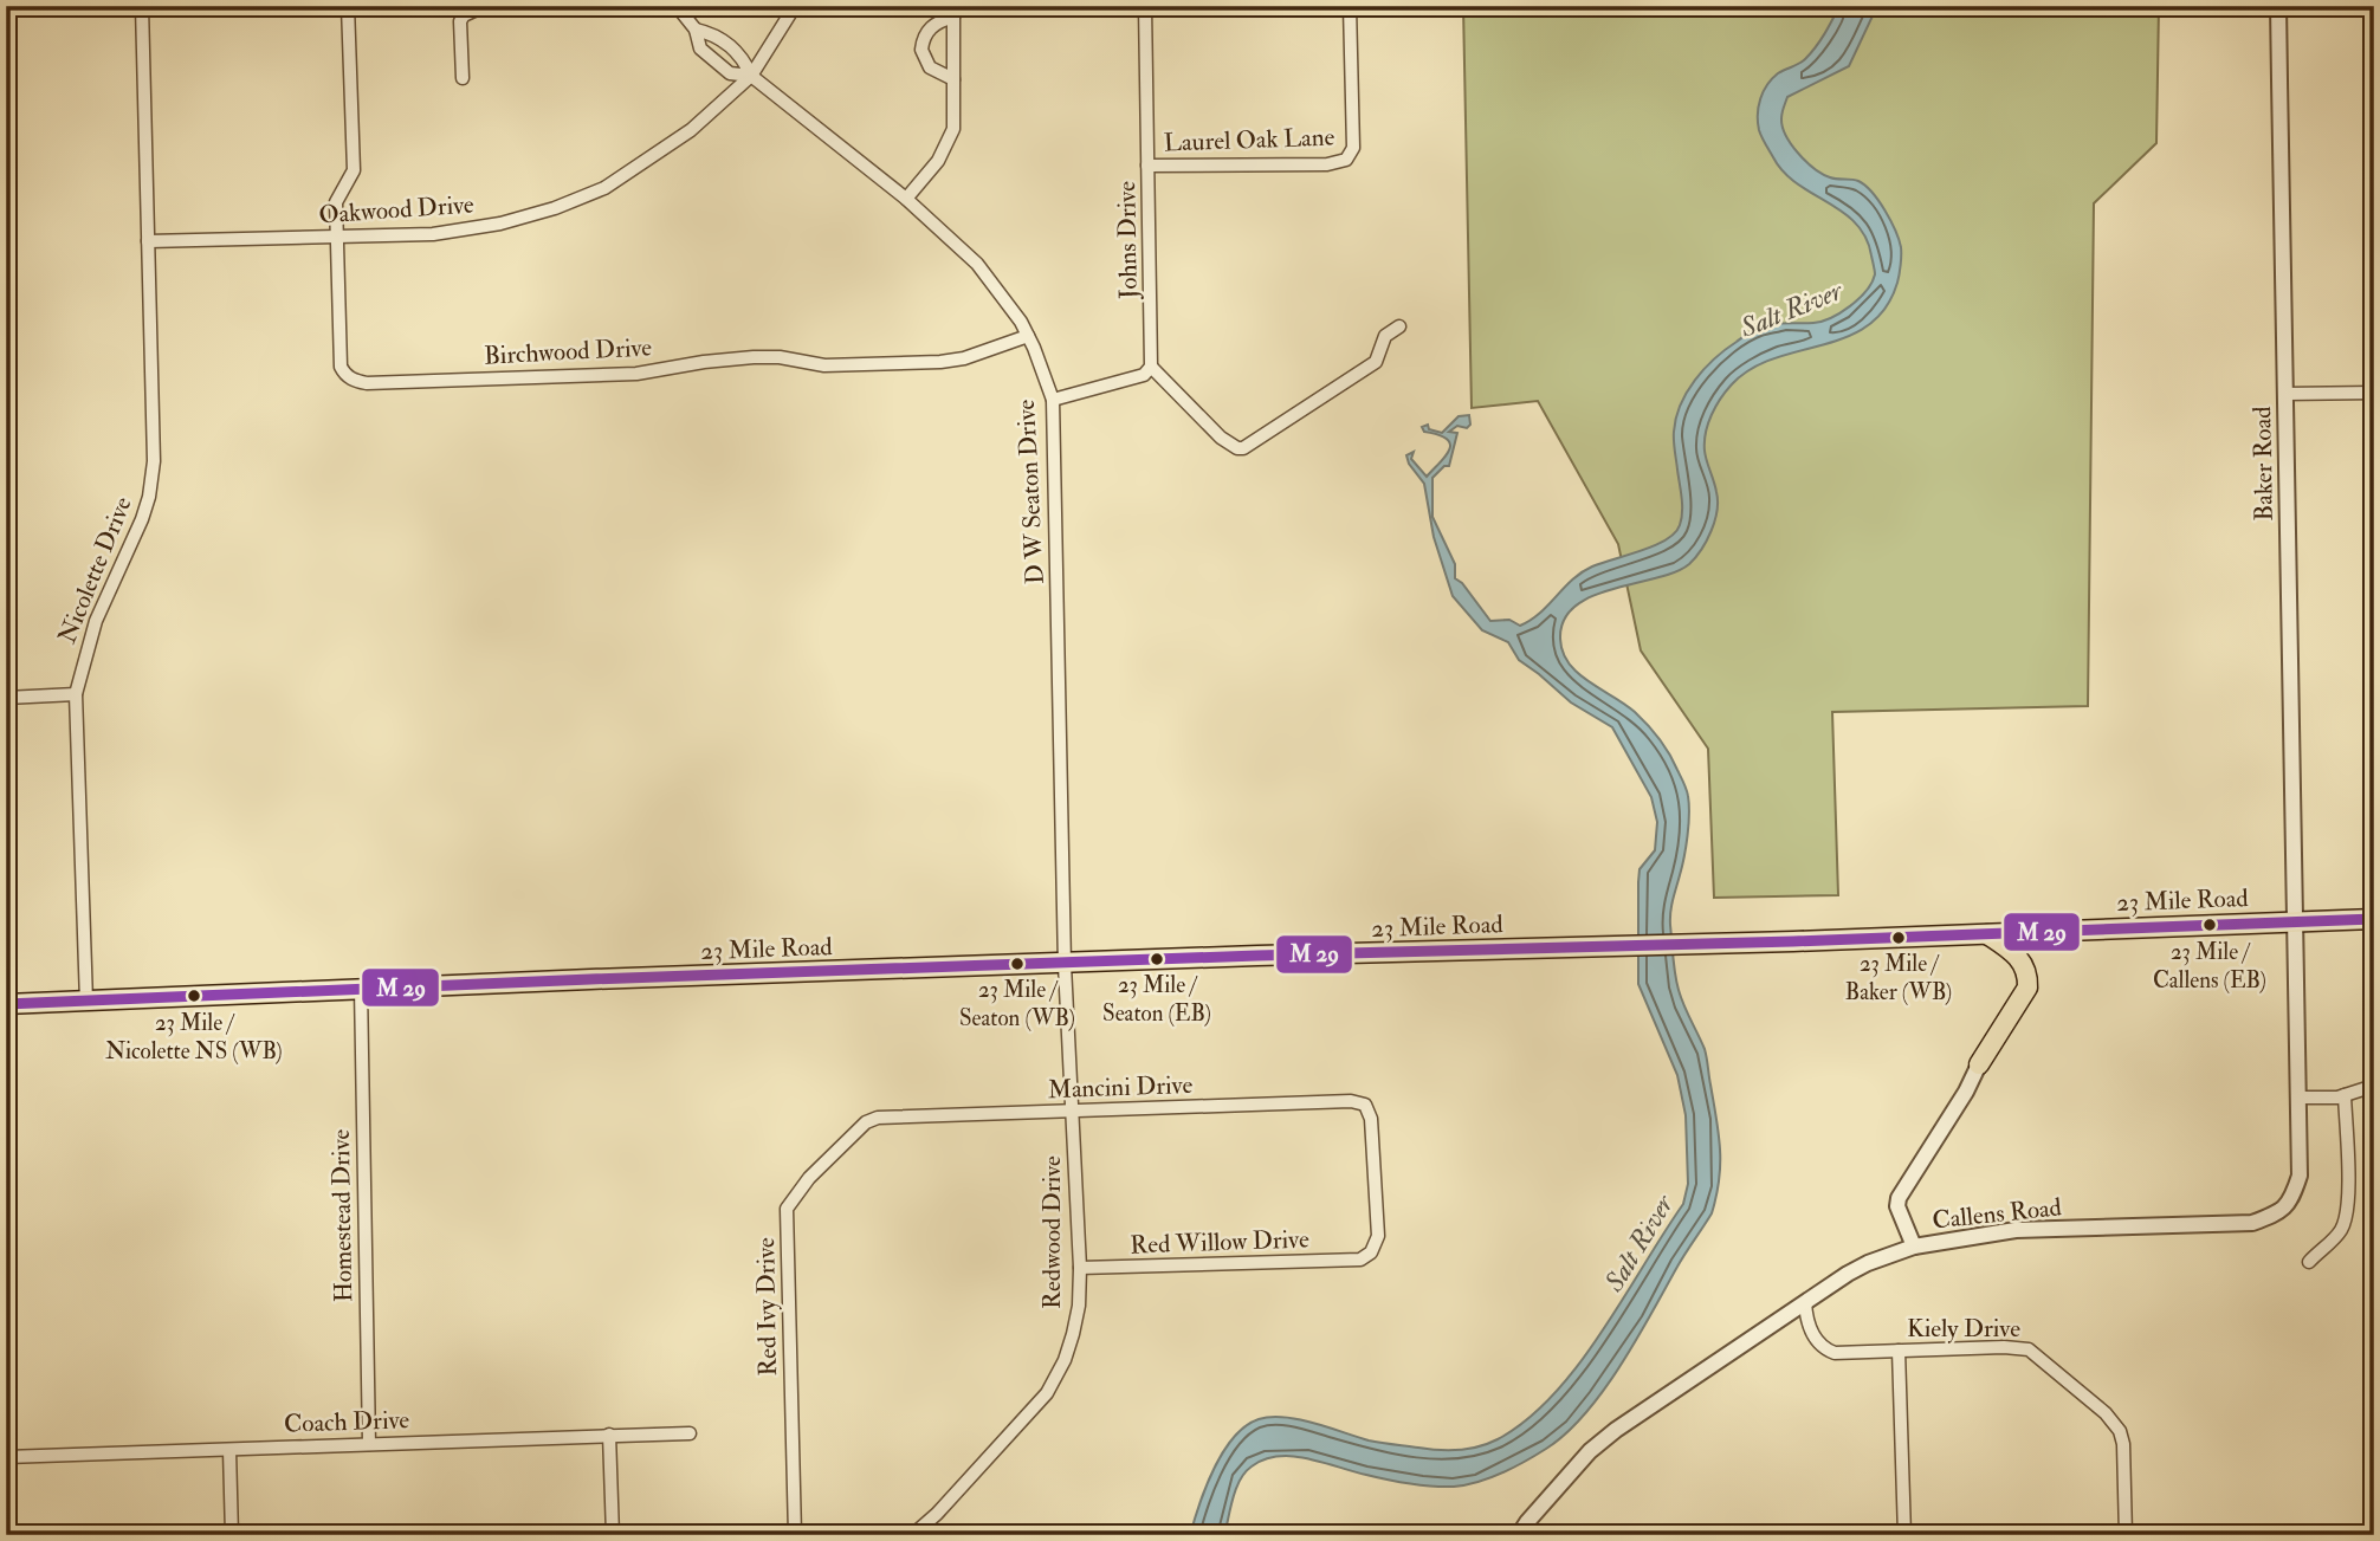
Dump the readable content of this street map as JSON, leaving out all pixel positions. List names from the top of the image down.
{
  "streets": {
    "main road": ["23 Mile Road"],
    "street": [
      "Laurel Oak Lane",
      "Oakwood Drive",
      "Johns Drive",
      "Birchwood Drive",
      "Baker Road",
      "D W Seaton Drive",
      "Nicolette Drive",
      "Mancini Drive",
      "Callens Road",
      "Homestead Drive",
      "Redwood Drive",
      "Red Willow Drive",
      "Red Ivy Drive",
      "Kiely Drive",
      "Coach Drive"
    ]
  },
  "crossings": [
    ["Laurel Oak Lane", "Johns Drive"],
    ["Oakwood Drive", "Birchwood Drive"],
    ["Oakwood Drive", "D W Seaton Drive"],
    ["Oakwood Drive", "Nicolette Drive"],
    ["Birchwood Drive", "D W Seaton Drive"],
    ["Baker Road", "23 Mile Road"],
    ["Baker Road", "Callens Road"],
    ["D W Seaton Drive", "23 Mile Road"],
    ["D W Seaton Drive", "Redwood Drive"],
    ["Nicolette Drive", "23 Mile Road"],
    ["23 Mile Road", "Callens Road"],
    ["23 Mile Road", "Homestead Drive"],
    ["23 Mile Road", "Redwood Drive"],
    ["Mancini Drive", "Redwood Drive"],
    ["Mancini Drive", "Red Willow Drive"],
    ["Mancini Drive", "Red Ivy Drive"],
    ["Callens Road", "Kiely Drive"],
    ["Homestead Drive", "Coach Drive"],
    ["Redwood Drive", "Red Willow Drive"]
  ],
  "water": ["Salt River"],
  "places": [
    "23 Mile / Callens (EB)",
    "23 Mile / Baker (WB)",
    "23 Mile / Seaton (EB)",
    "23 Mile / Seaton (WB)",
    "23 Mile / Nicolette NS (WB)"
  ]
}
